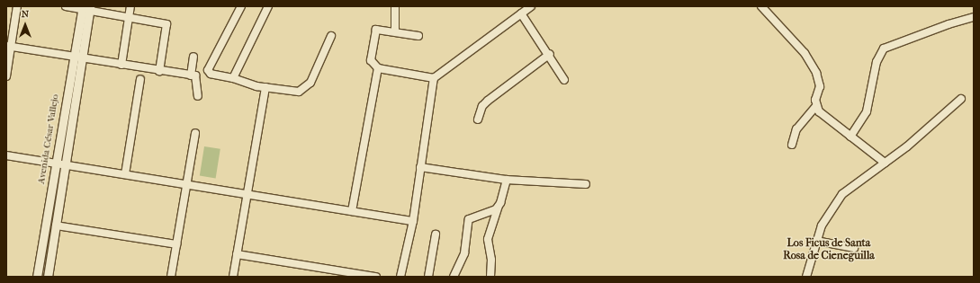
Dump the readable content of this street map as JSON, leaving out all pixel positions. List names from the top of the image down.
{
  "streets": {
    "street": ["Avenida César Vallejo"]
  },
  "districts": ["Los Ficus de Santa Rosa de Cieneguilla"],
  "north": "top"
}
